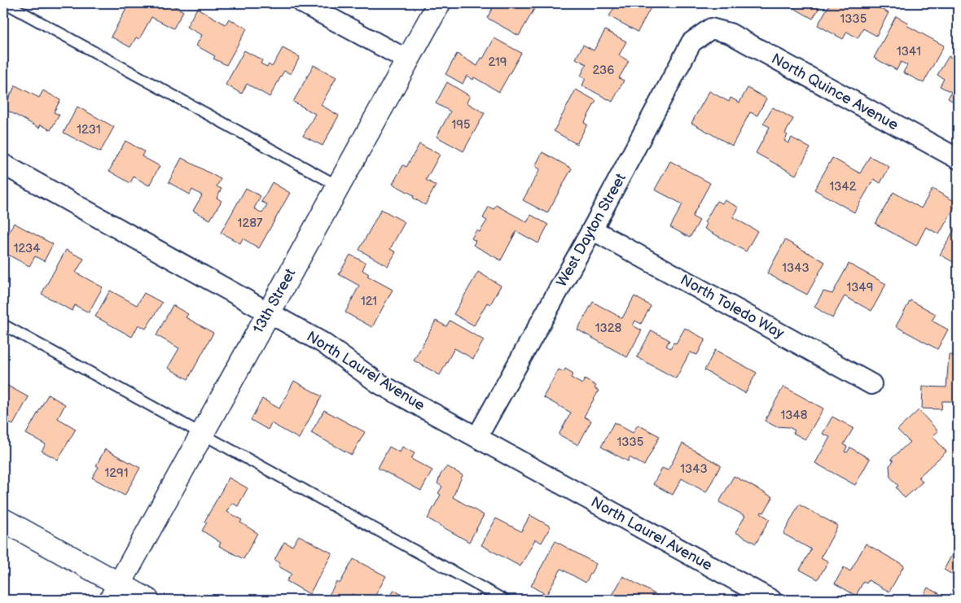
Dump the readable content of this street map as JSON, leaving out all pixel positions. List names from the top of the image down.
{
  "streets": {
    "street": [
      "North Quince Avenue",
      "West Dayton Street",
      "13th Street",
      "North Toledo Way",
      "North Laurel Avenue"
    ]
  },
  "crossings": [
    ["North Quince Avenue", "West Dayton Street"],
    ["West Dayton Street", "North Toledo Way"],
    ["West Dayton Street", "North Laurel Avenue"],
    ["13th Street", "North Laurel Avenue"]
  ],
  "house_numbers": [
    "1335",
    "1341",
    "219",
    "236",
    "195",
    "1231",
    "1342",
    "1287",
    "1234",
    "1343",
    "1349",
    "121",
    "1328",
    "1348",
    "1335",
    "1343",
    "1291"
  ]
}
